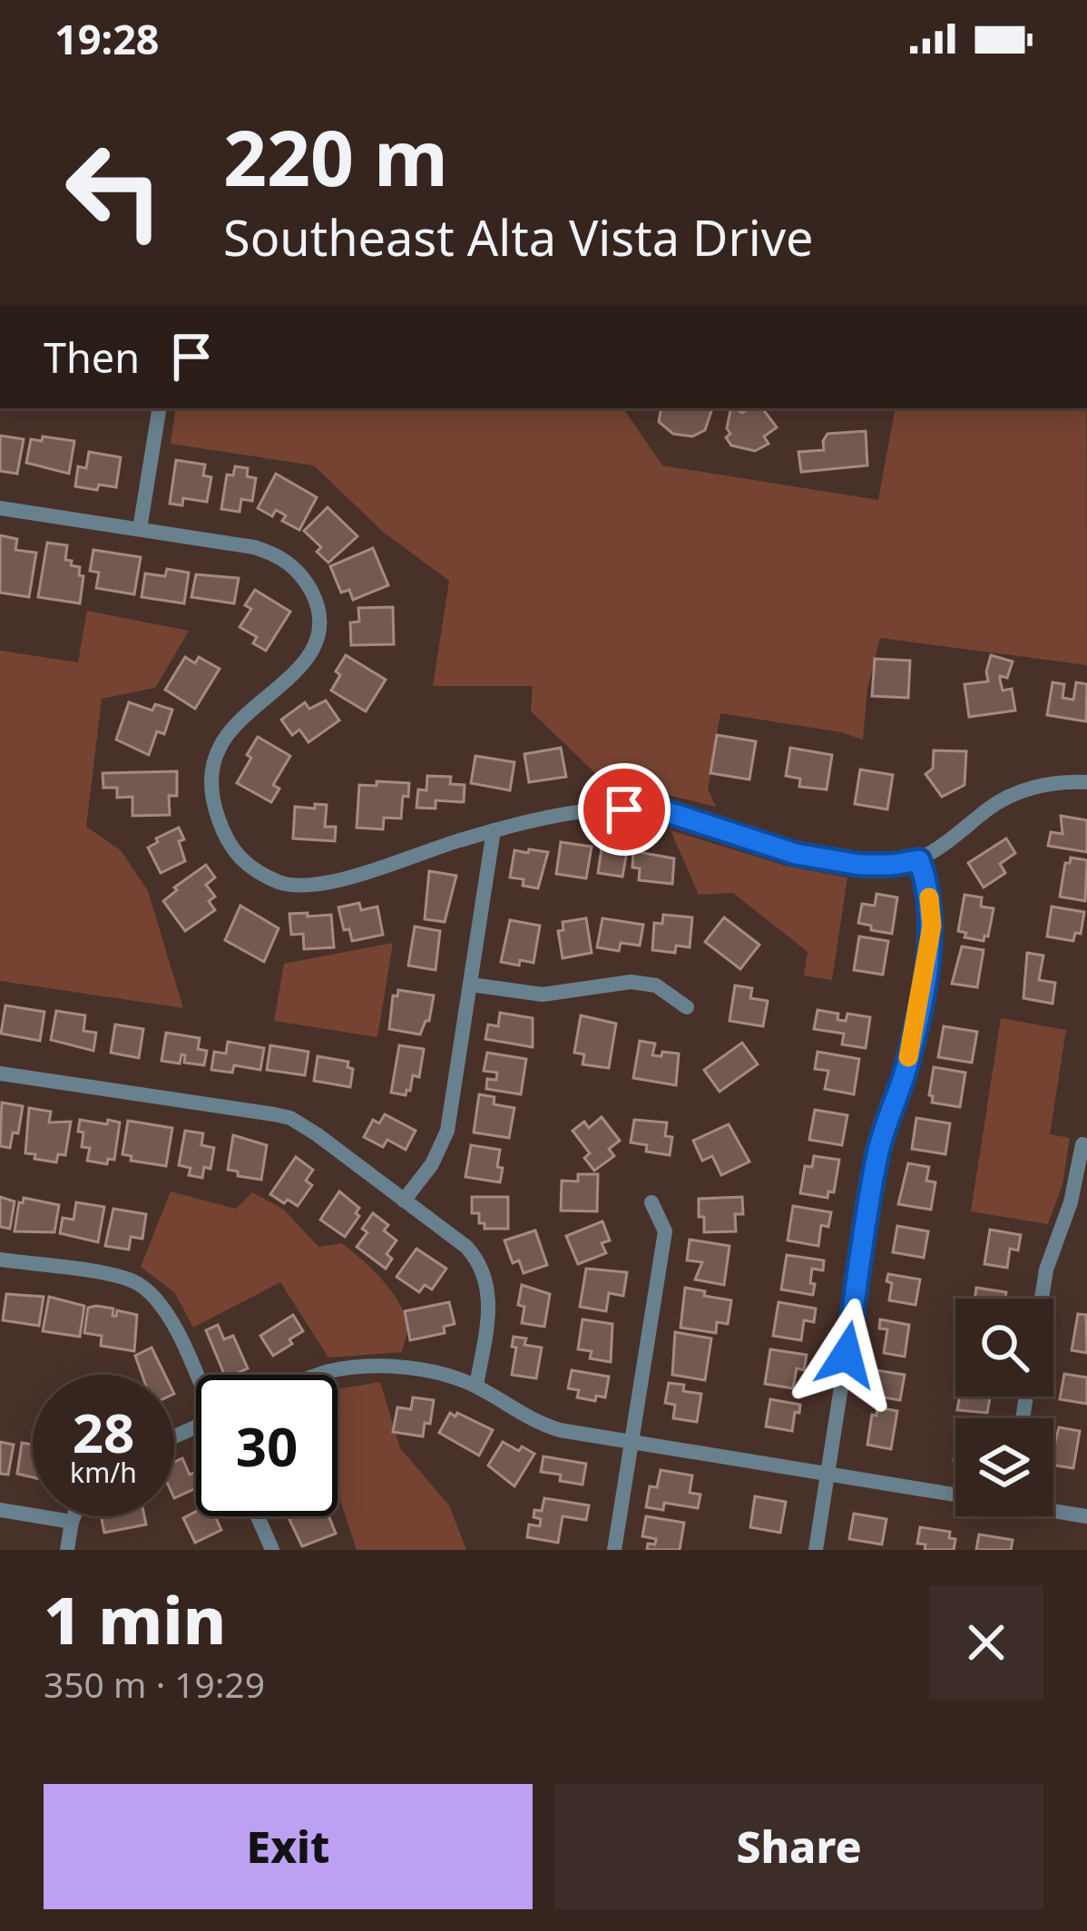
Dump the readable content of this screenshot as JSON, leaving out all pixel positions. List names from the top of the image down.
{
  "page": {
    "status": "19:28",
    "turn": ["220 m", "Southeast Alta Vista Drive"],
    "then": "Then",
    "speed": "28 km/h",
    "limit": "30",
    "heading": ["1 min", "350 m · 19:29"],
    "buttons": ["Exit", "Share"]
  }
}
